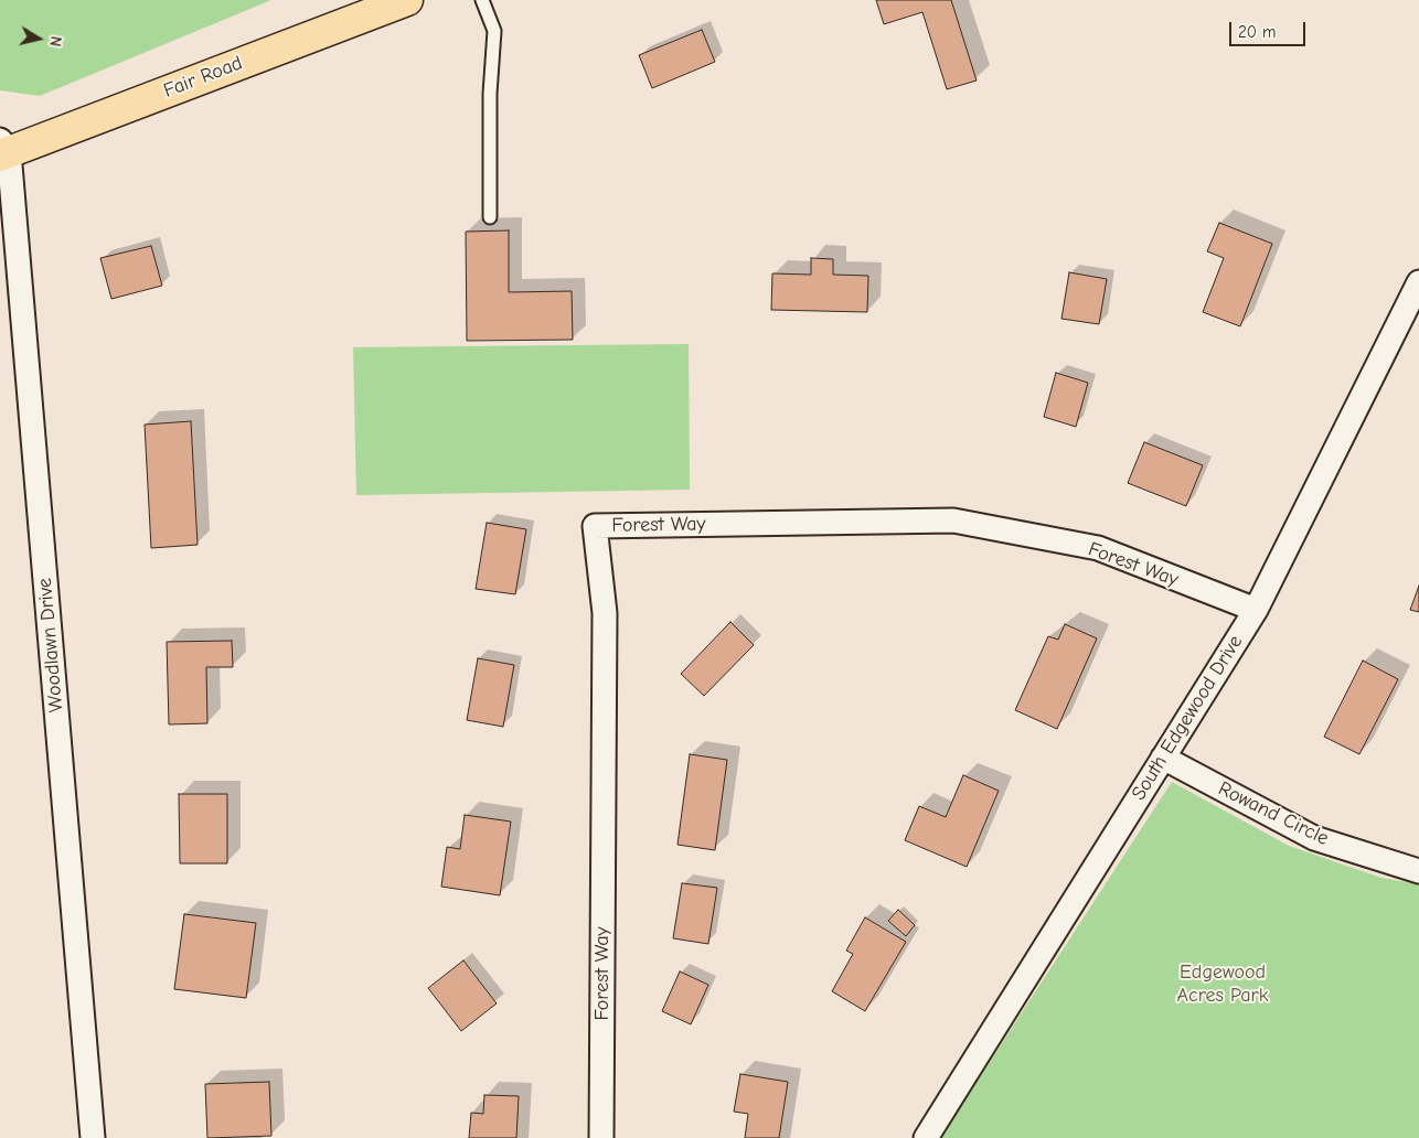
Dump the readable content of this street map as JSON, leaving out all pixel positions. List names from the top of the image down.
{
  "streets": {
    "main road": ["Fair Road"],
    "street": [
      "Forest Way",
      "Woodlawn Drive",
      "South Edgewood Drive",
      "Rowand Circle"
    ]
  },
  "crossings": [
    ["Fair Road", "Woodlawn Drive"],
    ["Forest Way", "South Edgewood Drive"],
    ["South Edgewood Drive", "Rowand Circle"]
  ],
  "parks": ["Edgewood Acres Park"],
  "scale_bar": "20 m",
  "north": "right"
}
